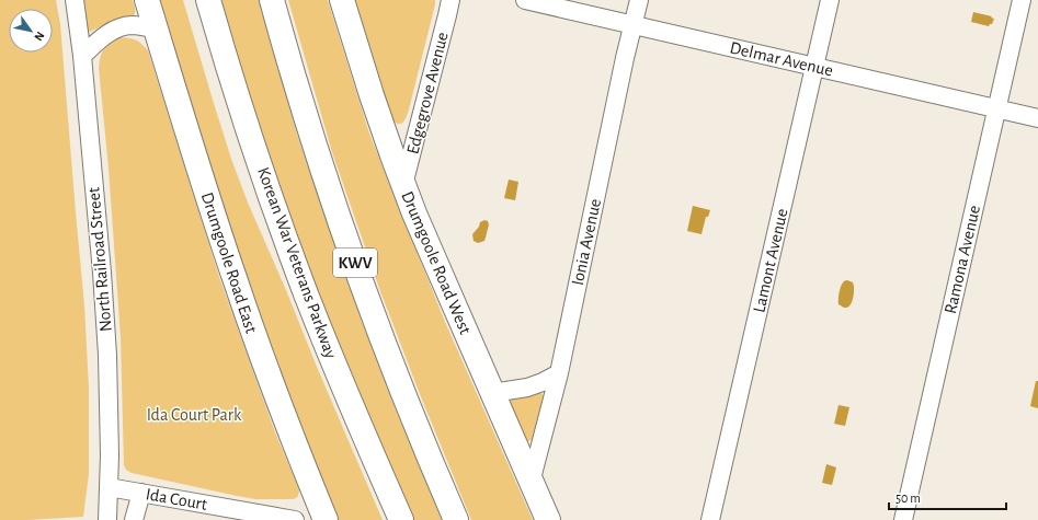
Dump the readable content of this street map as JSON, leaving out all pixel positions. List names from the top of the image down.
{
  "streets": {
    "main road": [
      "Drumgoole Road East",
      "Korean War Veterans Parkway",
      "KWV",
      "Drumgoole Road West"
    ],
    "street": [
      "Delmar Avenue",
      "Edgegrove Avenue",
      "Ionia Avenue",
      "North Railroad Street",
      "Ramona Avenue",
      "Lamont Avenue",
      "Ida Court"
    ]
  },
  "crossings": [
    ["Delmar Avenue", "Ionia Avenue"],
    ["Delmar Avenue", "Ramona Avenue"],
    ["Delmar Avenue", "Lamont Avenue"],
    ["Edgegrove Avenue", "Drumgoole Road West"],
    ["Ionia Avenue", "Drumgoole Road West"],
    ["North Railroad Street", "Ida Court"]
  ],
  "parks": ["Ida Court Park"],
  "scale_bar": "50 m",
  "north": "bottom right"
}
